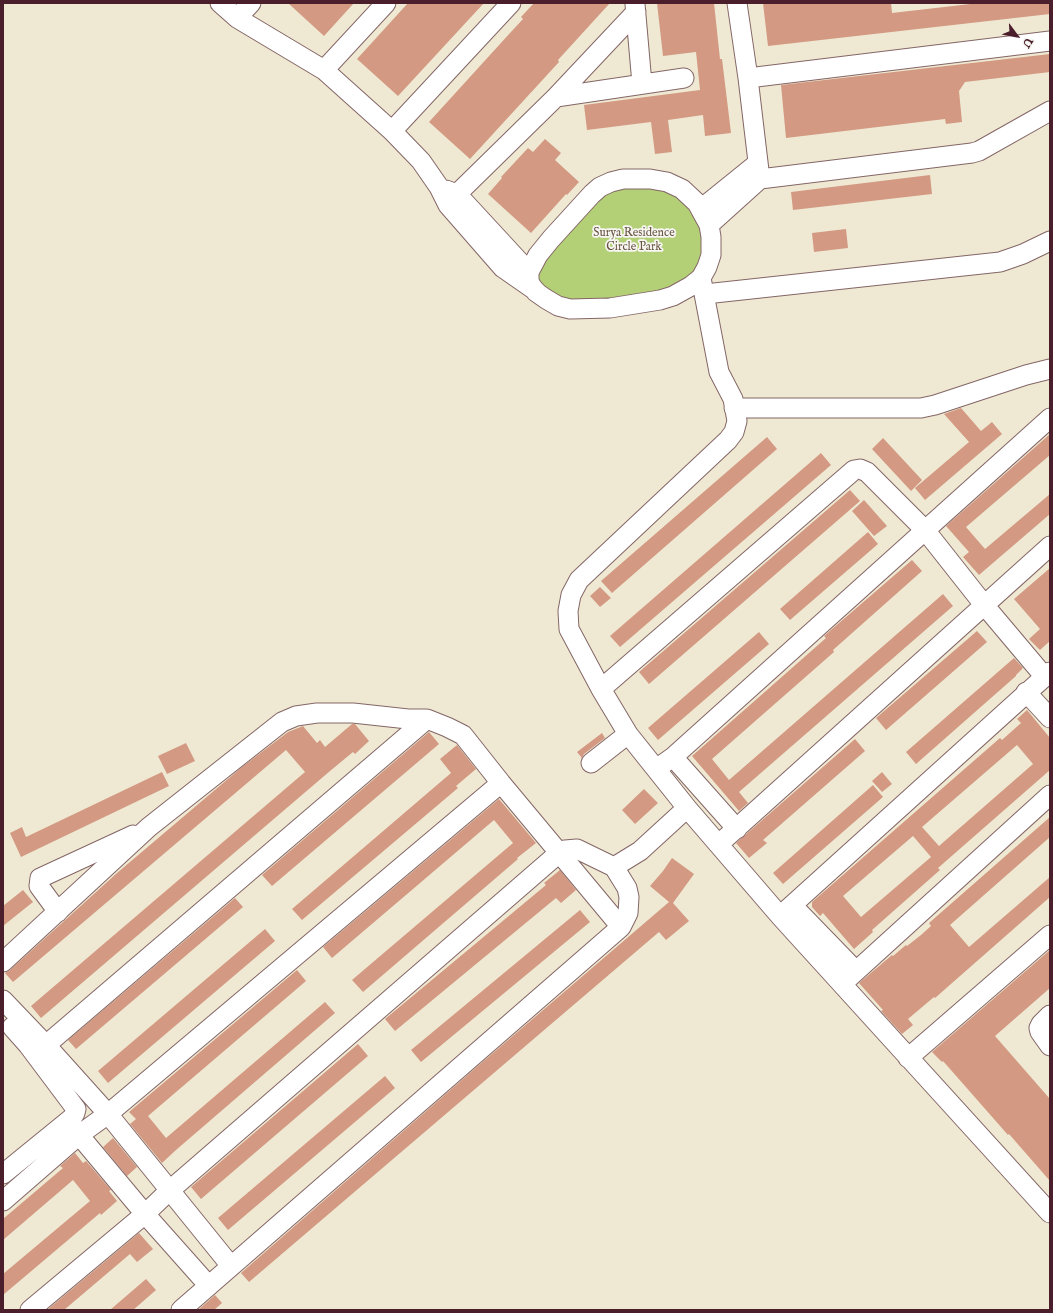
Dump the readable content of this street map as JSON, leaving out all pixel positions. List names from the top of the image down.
{
  "parks": ["Surya Residence Circle Park"],
  "north": "bottom right"
}
